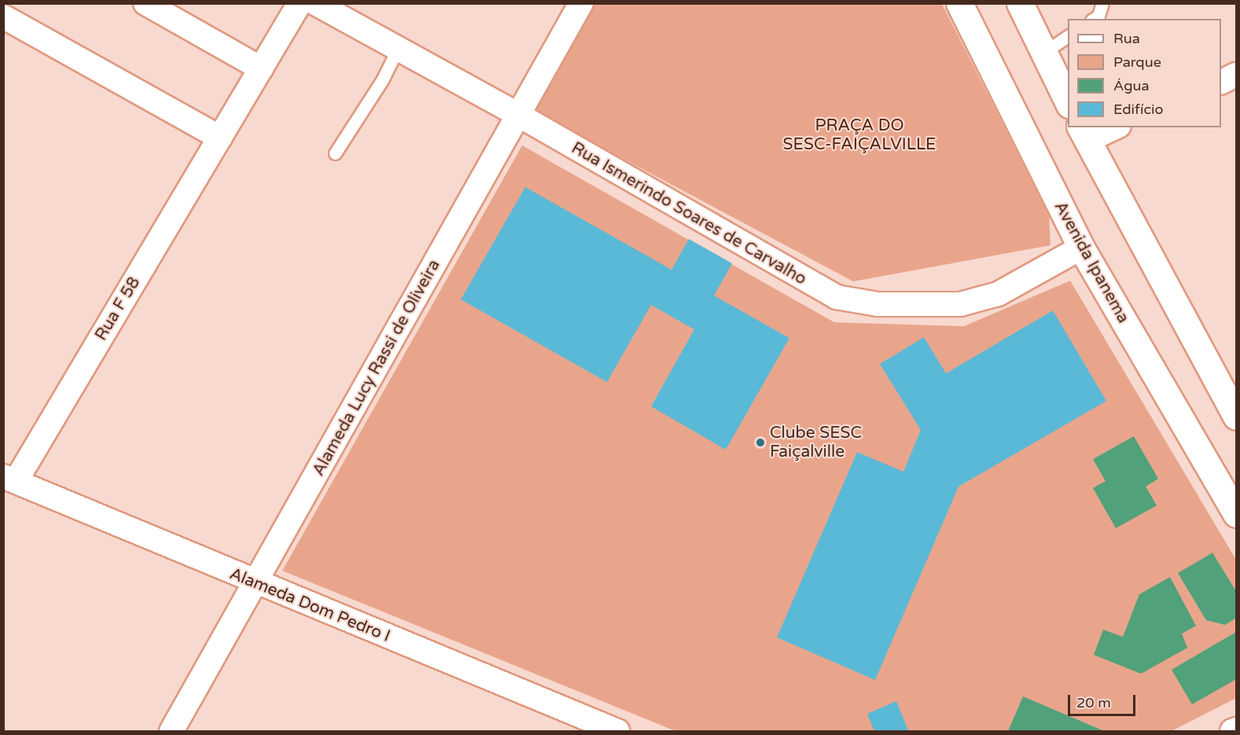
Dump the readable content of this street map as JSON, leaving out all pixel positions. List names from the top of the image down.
{
  "streets": {
    "main road": ["Avenida Ipanema"],
    "street": [
      "Rua Ismerindo Soares de Carvalho",
      "Rua F 58",
      "Alameda Lucy Rassi de Oliveira",
      "Alameda Dom Pedro I"
    ]
  },
  "crossings": [
    ["Rua Ismerindo Soares de Carvalho", "Avenida Ipanema"],
    ["Rua Ismerindo Soares de Carvalho", "Alameda Lucy Rassi de Oliveira"],
    ["Rua F 58", "Alameda Dom Pedro I"],
    ["Alameda Lucy Rassi de Oliveira", "Alameda Dom Pedro I"]
  ],
  "parks": ["PRAÇA DO SESC-FAIÇALVILLE"],
  "places": ["Clube SESC Faiçalville"],
  "legend": [
    "Rua",
    "Parque",
    "Água",
    "Edifício"
  ],
  "scale_bar": "20 m"
}
